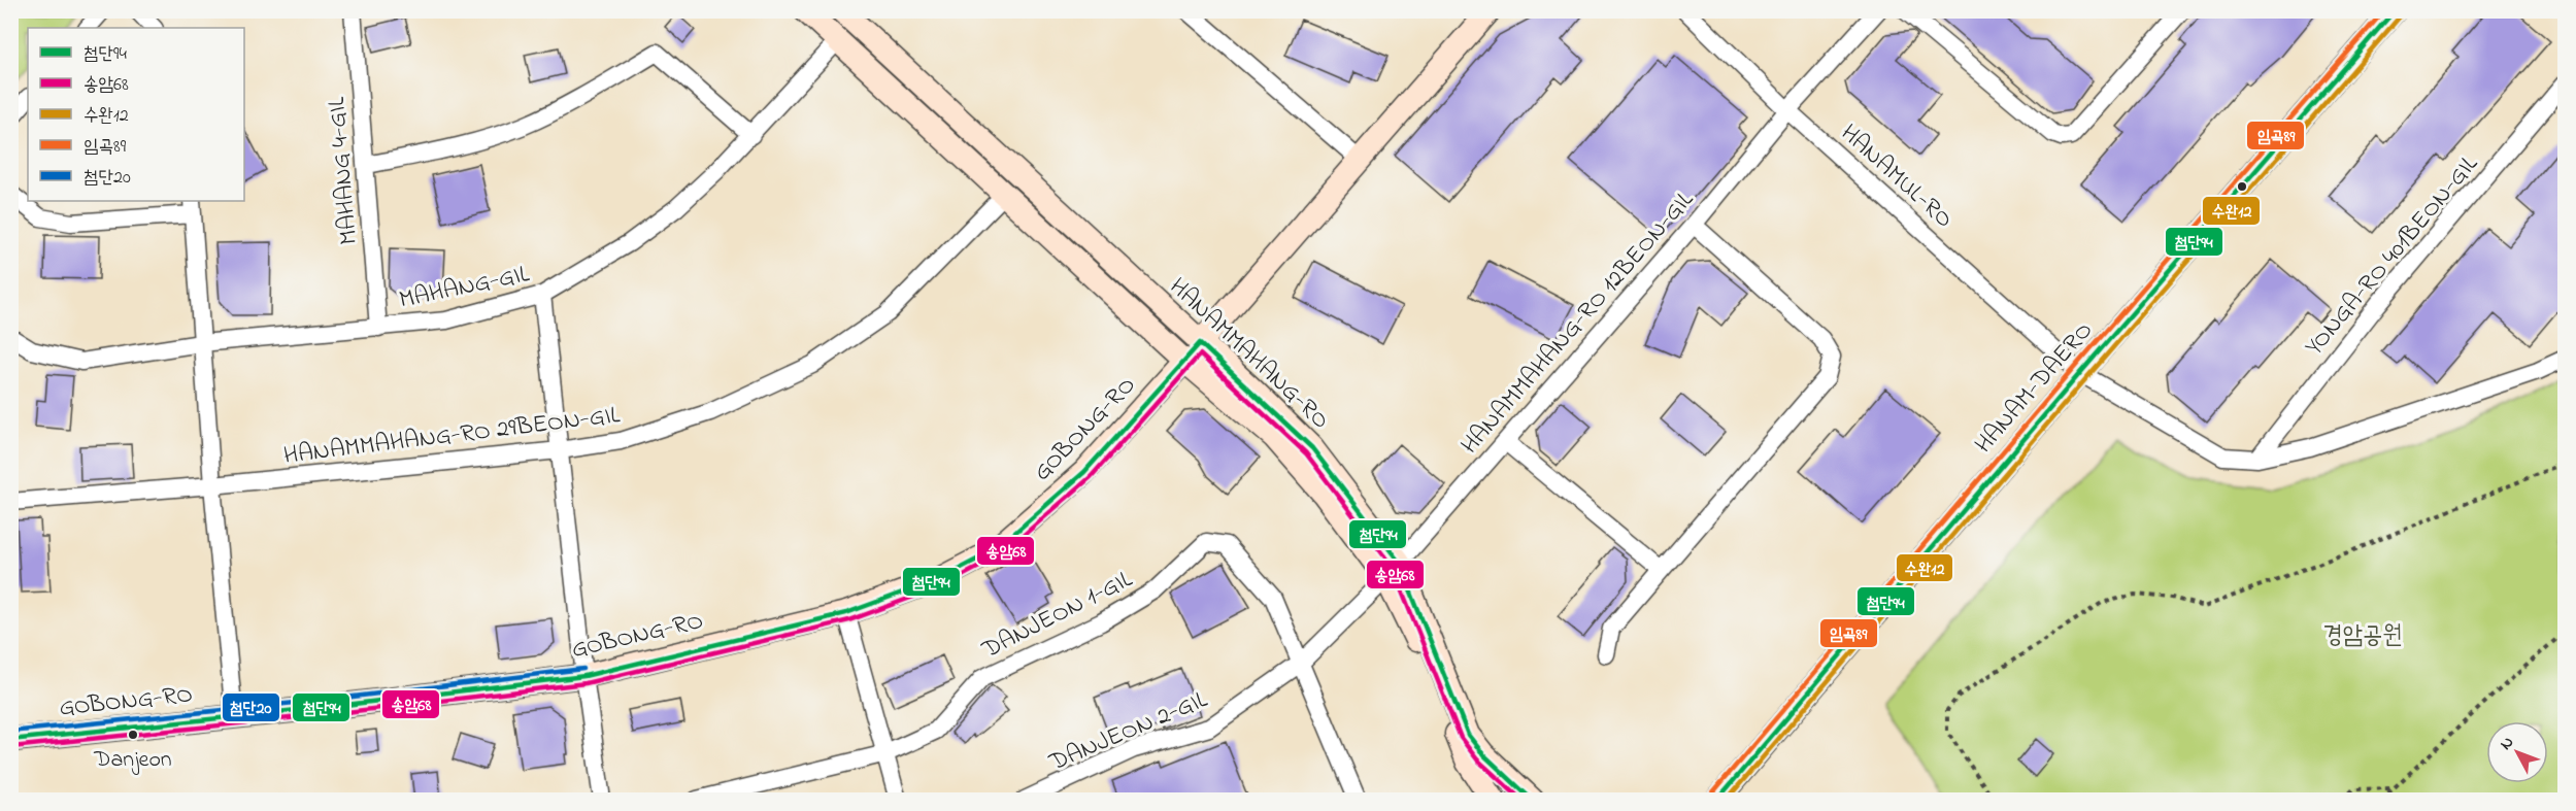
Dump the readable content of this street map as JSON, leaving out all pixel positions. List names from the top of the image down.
{
  "streets": {
    "main road": ["HANAMMAHANG-RO", "HANAM-DAERO", "GOBONG-RO"],
    "street": [
      "MAHANG 4-GIL",
      "HANAMUL-RO",
      "YONGA-RO 401BEON-GIL",
      "MAHANG-GIL",
      "HANAMMAHANG-RO 12BEON-GIL",
      "HANAMMAHANG-RO 29BEON-GIL",
      "DANJEON 1-GIL",
      "DANJEON 2-GIL"
    ]
  },
  "crossings": [
    ["MAHANG 4-GIL", "MAHANG-GIL"],
    ["HANAMUL-RO", "YONGA-RO 401BEON-GIL"],
    ["HANAMUL-RO", "HANAMMAHANG-RO 12BEON-GIL"],
    ["HANAMUL-RO", "HANAM-DAERO"],
    ["MAHANG-GIL", "HANAMMAHANG-RO"],
    ["HANAMMAHANG-RO 12BEON-GIL", "HANAMMAHANG-RO"],
    ["HANAMMAHANG-RO 12BEON-GIL", "DANJEON 2-GIL"],
    ["HANAMMAHANG-RO", "GOBONG-RO"],
    ["HANAMMAHANG-RO", "HANAMMAHANG-RO 29BEON-GIL"],
    ["HANAMMAHANG-RO", "DANJEON 2-GIL"],
    ["DANJEON 1-GIL", "DANJEON 2-GIL"]
  ],
  "parks": ["경암공원"],
  "places": ["Danjeon"],
  "lines": [
    "transit line 첨단94",
    "transit line 임곡89",
    "transit line 수완12",
    "transit line 송암68",
    "transit line 첨단20"
  ],
  "legend": [
    "첨단94",
    "송암68",
    "수완12",
    "임곡89",
    "첨단20"
  ],
  "north": "top left"
}
